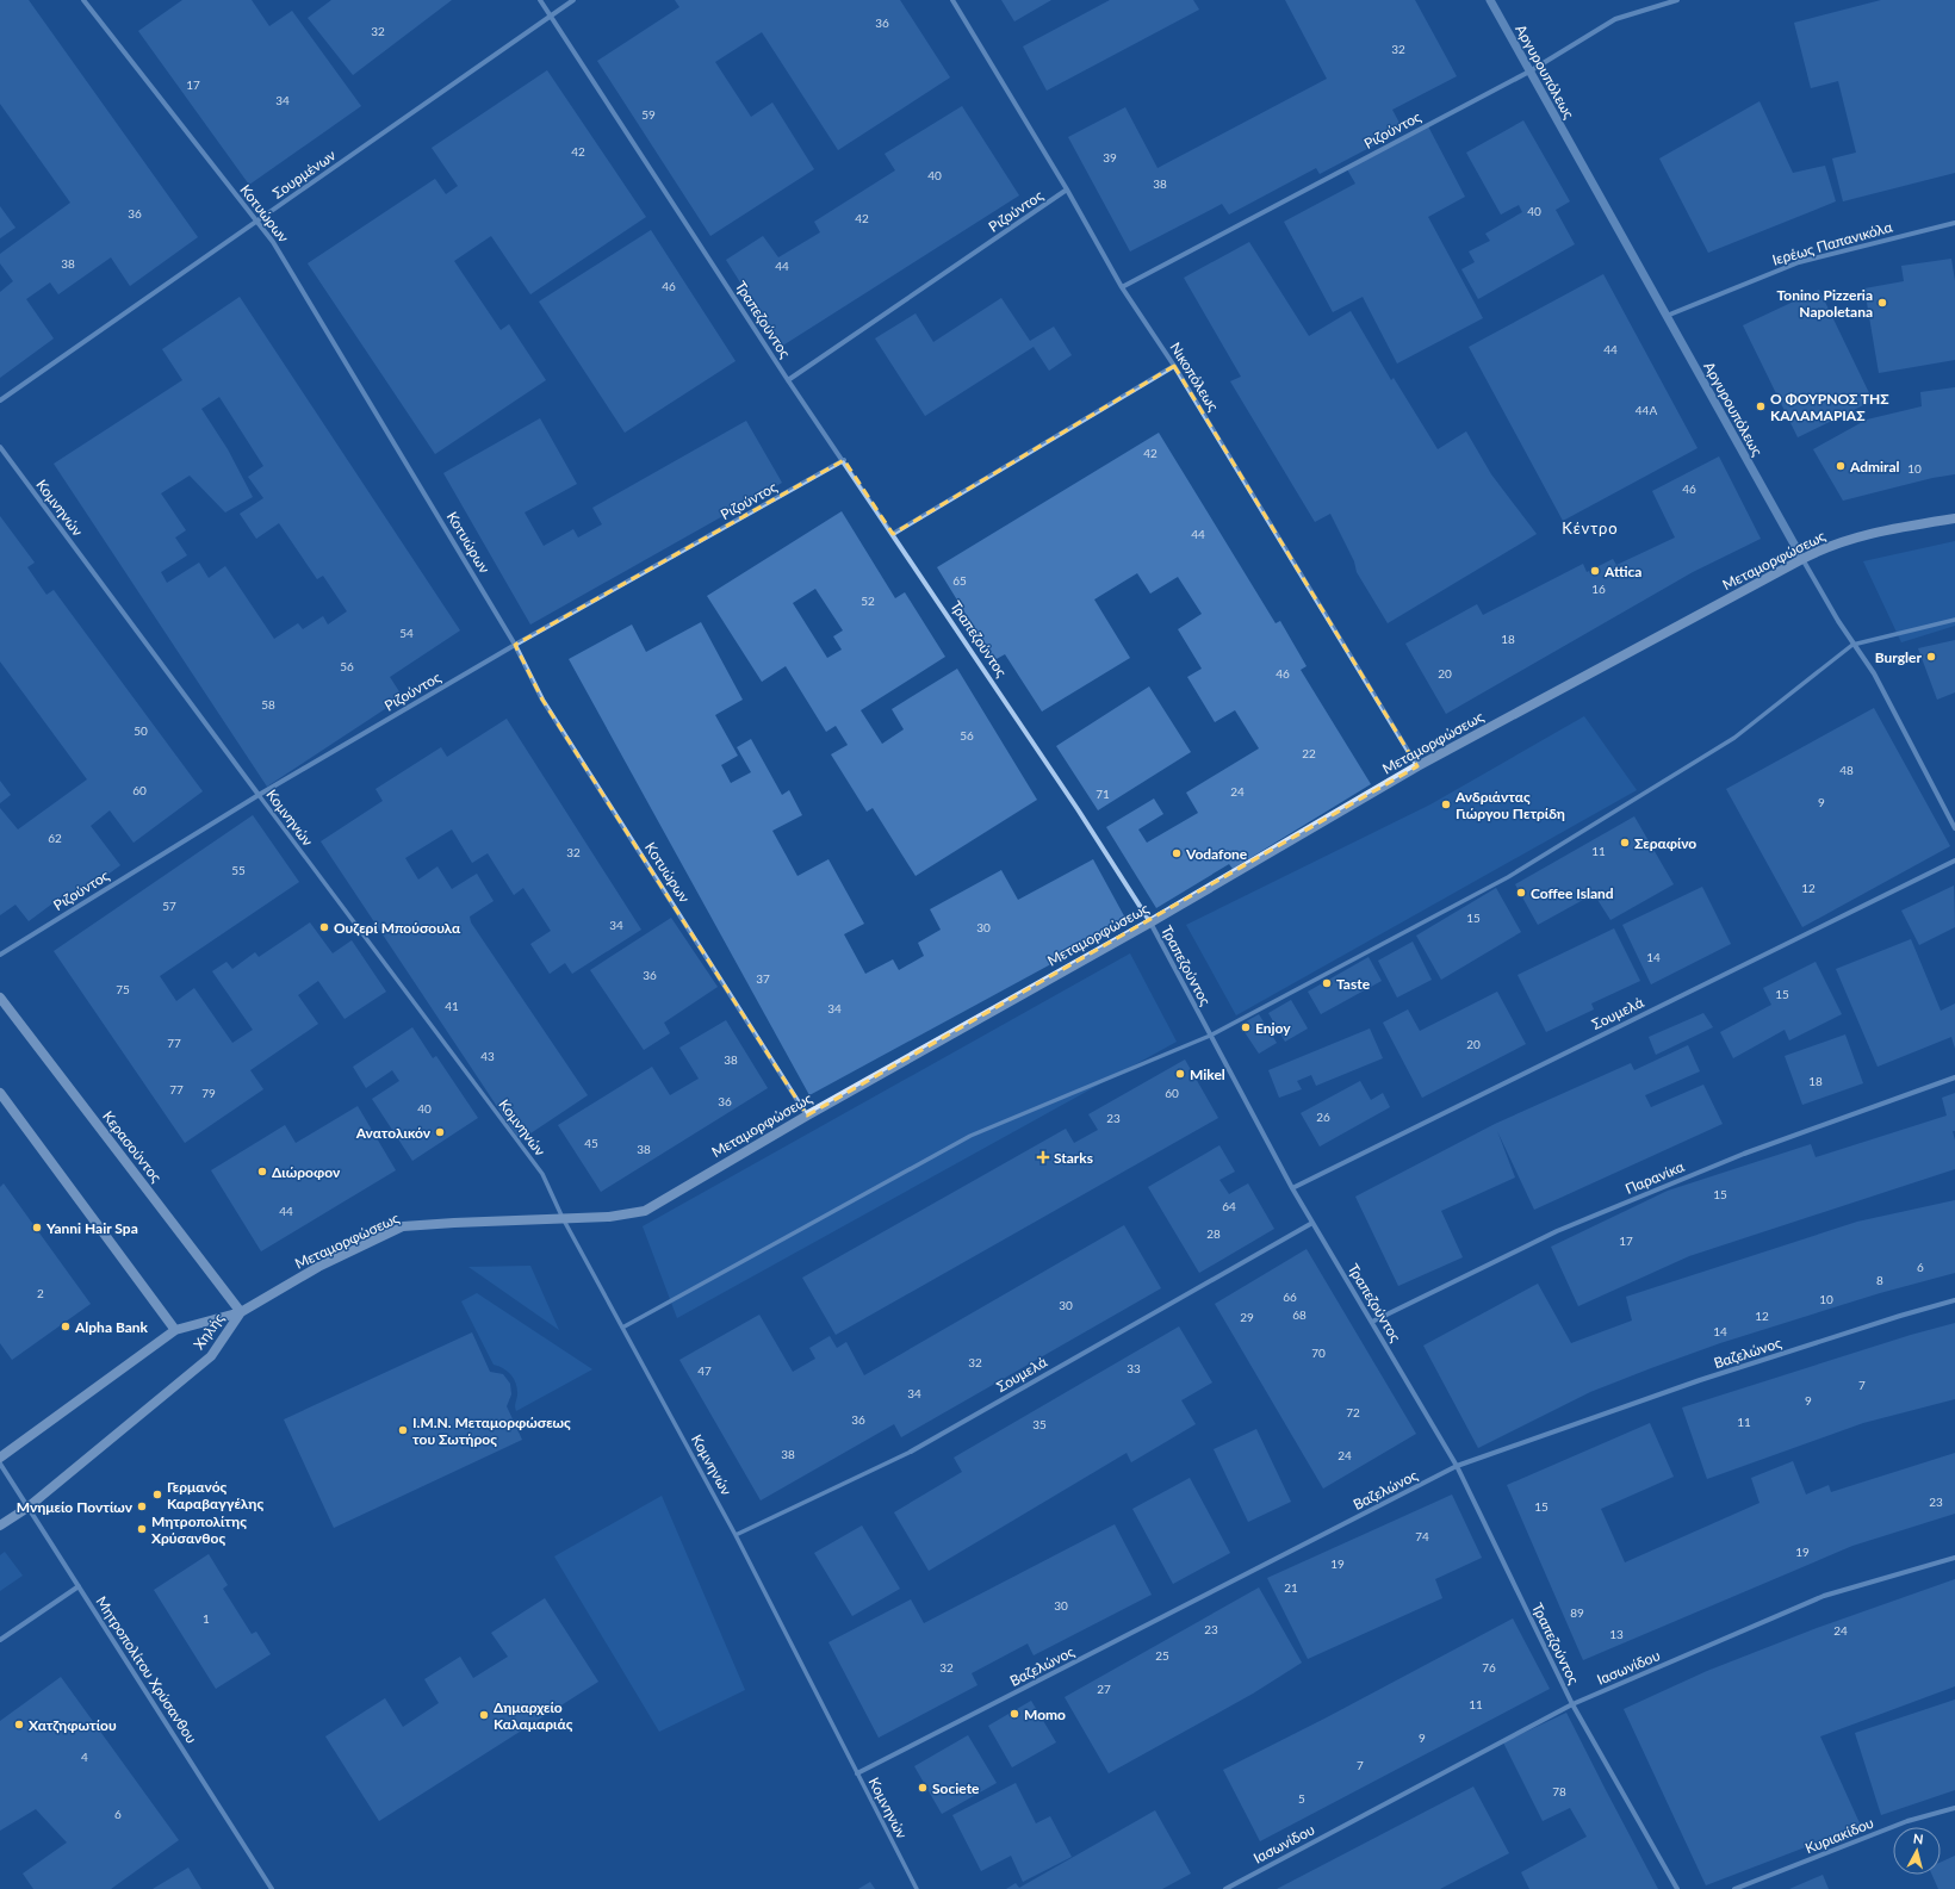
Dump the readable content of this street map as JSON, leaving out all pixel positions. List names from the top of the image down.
{
  "streets": {
    "main road": ["Μεταμορφώσεως", "Κερασούντος", "Χηλής"],
    "street": [
      "Αργυρουπόλεως",
      "Ριζούντος",
      "Σουρμένων",
      "Κοτυώρων",
      "Ιερέως Παπανικόλα",
      "Τραπεζούντος",
      "Νικοπόλεως",
      "Κομνηνών",
      "Σουμελά",
      "Παρανίκα",
      "Βαζελώνος",
      "Ιασωνίδου",
      "Μητροπολίτου Χρύσανθου",
      "Κυριακίδου"
    ]
  },
  "crossings": [
    ["Αργυρουπόλεως", "Ριζούντος"],
    ["Αργυρουπόλεως", "Ιερέως Παπανικόλα"],
    ["Αργυρουπόλεως", "Μεταμορφώσεως"],
    ["Ριζούντος", "Κοτυώρων"],
    ["Ριζούντος", "Τραπεζούντος"],
    ["Ριζούντος", "Νικοπόλεως"],
    ["Ριζούντος", "Κομνηνών"],
    ["Σουρμένων", "Κοτυώρων"],
    ["Σουρμένων", "Τραπεζούντος"],
    ["Κοτυώρων", "Μεταμορφώσεως"],
    ["Τραπεζούντος", "Μεταμορφώσεως"],
    ["Τραπεζούντος", "Σουμελά"],
    ["Τραπεζούντος", "Παρανίκα"],
    ["Τραπεζούντος", "Βαζελώνος"],
    ["Τραπεζούντος", "Ιασωνίδου"],
    ["Νικοπόλεως", "Μεταμορφώσεως"],
    ["Κομνηνών", "Μεταμορφώσεως"],
    ["Κομνηνών", "Σουμελά"],
    ["Κομνηνών", "Βαζελώνος"],
    ["Μεταμορφώσεως", "Κερασούντος"],
    ["Μεταμορφώσεως", "Χηλής"],
    ["Κερασούντος", "Χηλής"],
    ["Χηλής", "Μητροπολίτου Χρύσανθου"]
  ],
  "districts": ["Κέντρο"],
  "places": {
    "other": [
      "Tonino Pizzeria Napoletana",
      "Ο ΦΟΥΡΝΟΣ ΤΗΣ ΚΑΛΑΜΑΡΙΑΣ",
      "Admiral",
      "Attica",
      "Burgler",
      "Ανδριάντας Γιώργου Πετρίδη",
      "Σεραφίνο",
      "Vodafone",
      "Coffee Island",
      "Ουζερί Μπούσουλα",
      "Taste",
      "Enjoy",
      "Mikel",
      "Ανατολικόν",
      "Διώροφον",
      "Yanni Hair Spa",
      "Alpha Bank",
      "Ι.Μ.Ν. Μεταμορφώσεως του Σωτήρος",
      "Γερμανός Καραβαγγέλης",
      "Μνημείο Ποντίων",
      "Μητροπολίτης Χρύσανθος",
      "Momo",
      "Δημαρχείο Καλαμαριάς",
      "Χατζηφωτίου",
      "Societe"
    ],
    "health": ["Starks"]
  },
  "house_numbers": [
    "36",
    "32",
    "32",
    "17",
    "34",
    "59",
    "42",
    "39",
    "40",
    "38",
    "40",
    "36",
    "42",
    "38",
    "44",
    "46",
    "44",
    "44Α",
    "42",
    "10",
    "46",
    "44",
    "65",
    "16",
    "52",
    "54",
    "18",
    "56",
    "46",
    "20",
    "58",
    "50",
    "56",
    "22",
    "48",
    "60",
    "24",
    "71",
    "9",
    "62",
    "11",
    "32",
    "55",
    "12",
    "57",
    "15",
    "34",
    "30",
    "14",
    "36",
    "37",
    "75",
    "15",
    "41",
    "34",
    "77",
    "20",
    "43",
    "38",
    "18",
    "77",
    "79",
    "60",
    "36",
    "40",
    "26",
    "23",
    "45",
    "38",
    "15",
    "64",
    "44",
    "28",
    "17",
    "6",
    "8",
    "2",
    "66",
    "10",
    "30",
    "68",
    "12",
    "29",
    "14",
    "70",
    "32",
    "33",
    "47",
    "7",
    "34",
    "9",
    "72",
    "36",
    "11",
    "35",
    "38",
    "24",
    "23",
    "15",
    "74",
    "19",
    "19",
    "21",
    "30",
    "89",
    "1",
    "23",
    "24",
    "13",
    "25",
    "32",
    "76",
    "27",
    "11",
    "9",
    "4",
    "7",
    "78",
    "5",
    "6"
  ],
  "north": "top"
}
